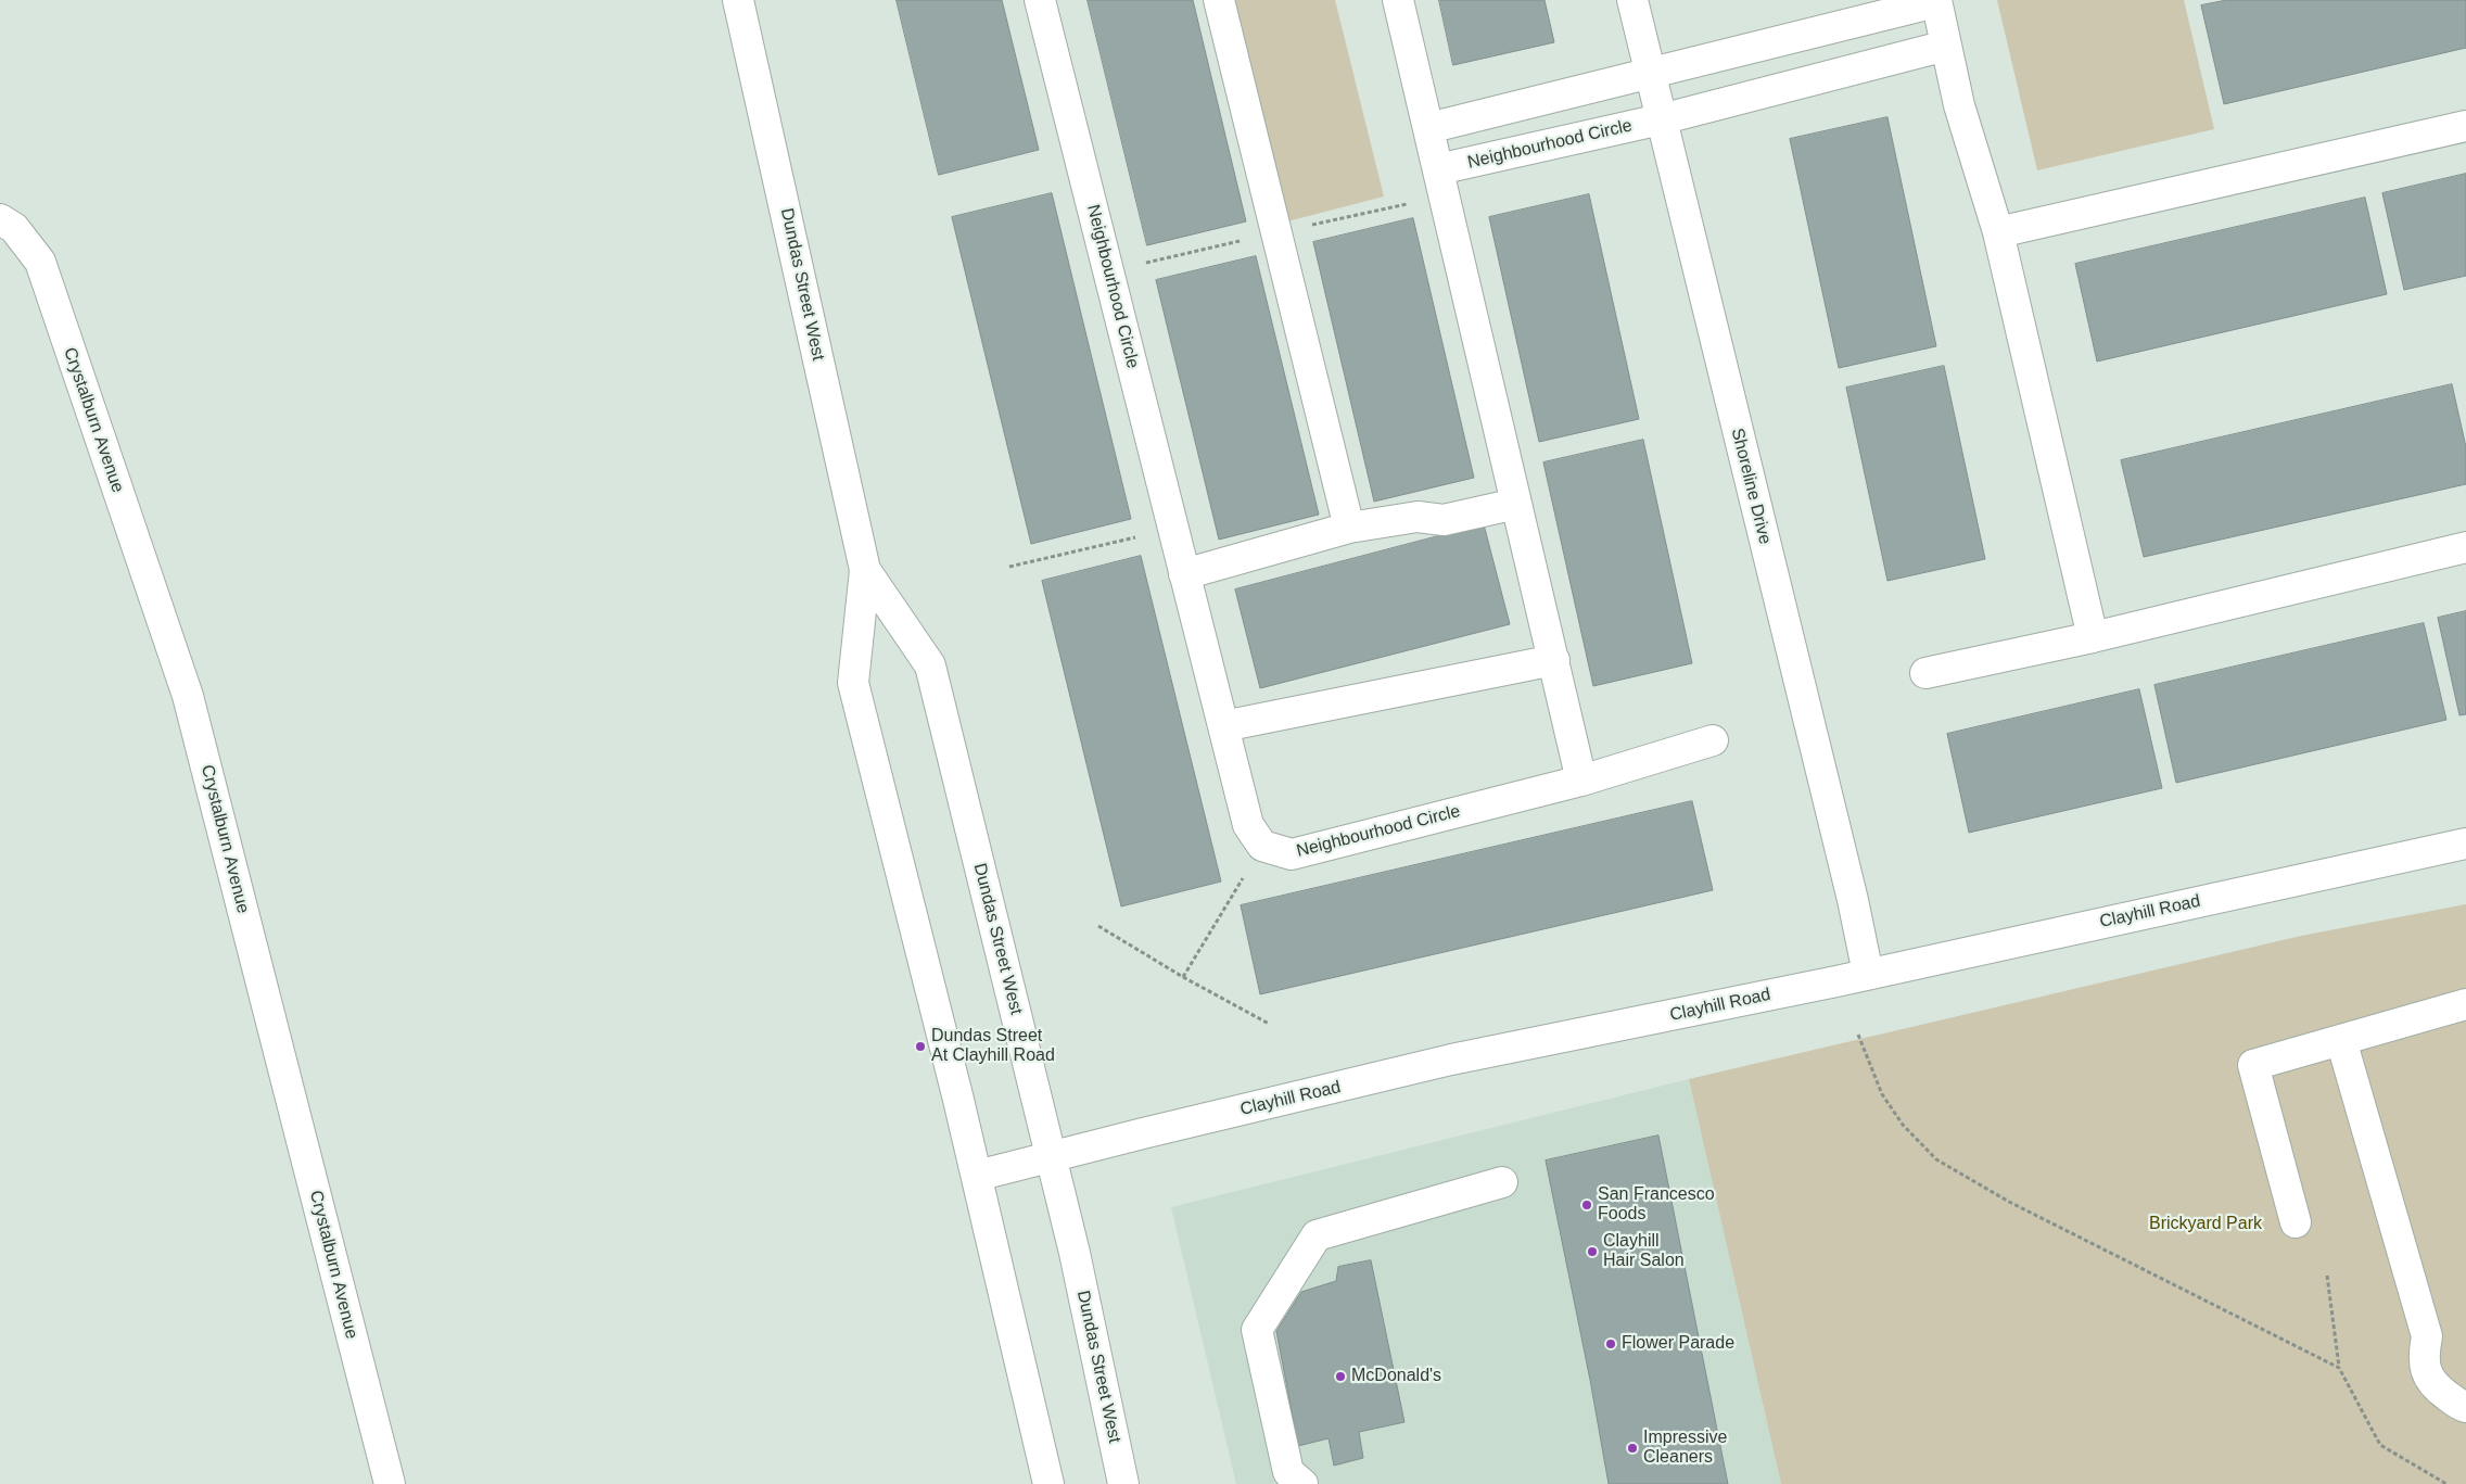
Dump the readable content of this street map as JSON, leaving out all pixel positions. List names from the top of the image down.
{
  "streets": {
    "street": [
      "Neighbourhood Circle",
      "Dundas Street West",
      "Crystalburn Avenue",
      "Shoreline Drive",
      "Clayhill Road"
    ]
  },
  "crossings": [
    ["Neighbourhood Circle", "Shoreline Drive"],
    ["Dundas Street West", "Clayhill Road"],
    ["Shoreline Drive", "Clayhill Road"]
  ],
  "parks": ["Brickyard Park"],
  "places": [
    "Dundas Street At Clayhill Road",
    "San Francesco Foods",
    "Clayhill Hair Salon",
    "Flower Parade",
    "McDonald's",
    "Impressive Cleaners"
  ]
}
